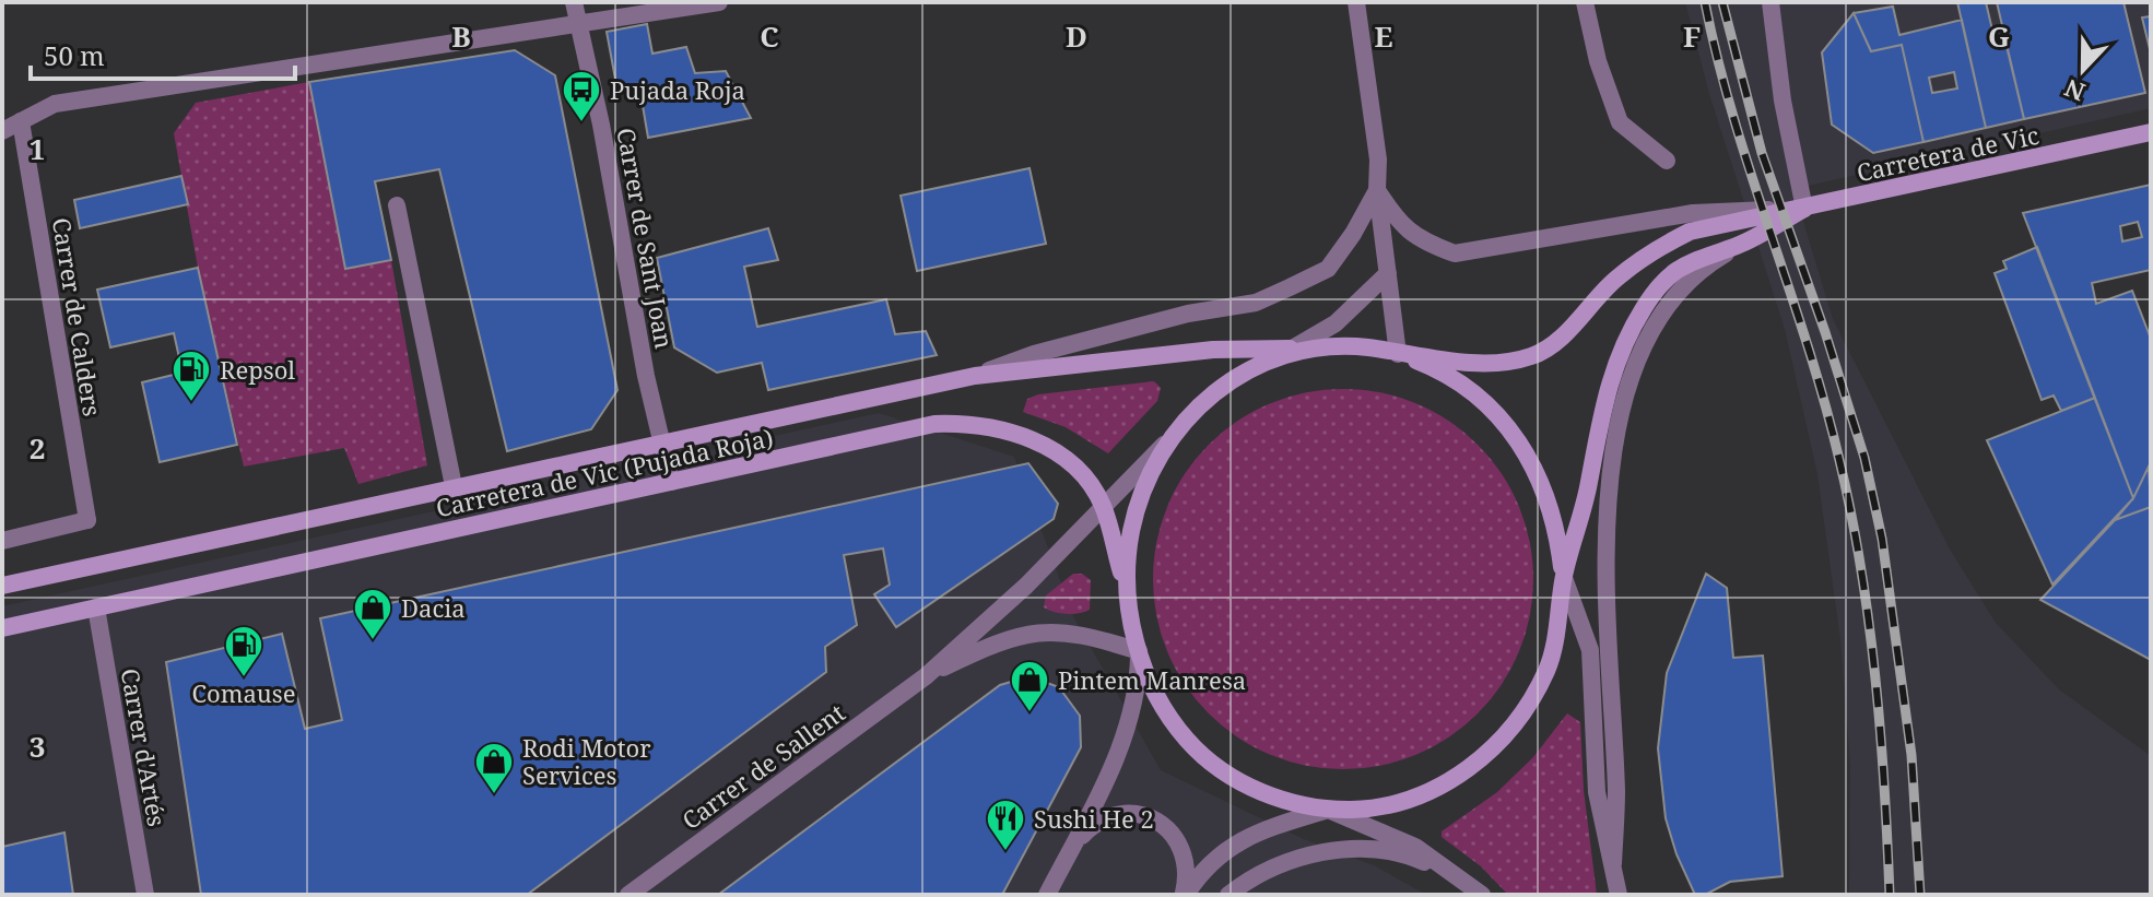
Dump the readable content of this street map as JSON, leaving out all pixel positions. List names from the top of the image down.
{
  "streets": {
    "main road": ["Carretera de Vic", "Carretera de Vic (Pujada Roja)"],
    "street": [
      "Carrer de Sant Joan",
      "Carrer de Calders",
      "Carrer d'Artés",
      "Carrer de Sallent"
    ]
  },
  "crossings": [
    ["Carretera de Vic", "Carretera de Vic (Pujada Roja)"],
    ["Carrer de Sant Joan", "Carretera de Vic (Pujada Roja)"],
    ["Carretera de Vic (Pujada Roja)", "Carrer d'Artés"],
    ["Carretera de Vic (Pujada Roja)", "Carrer de Sallent"]
  ],
  "places": {
    "bus stop": ["Pujada Roja"],
    "fuel station": ["Repsol", "Comause"],
    "shop": ["Dacia", "Pintem Manresa", "Rodi Motor Services"],
    "restaurant": ["Sushi He 2"]
  },
  "scale_bar": "50 m",
  "north": "bottom",
  "grid": {
    "columns": [
      "B",
      "C",
      "D",
      "E",
      "F",
      "G"
    ],
    "rows": ["1", "2", "3"]
  }
}
